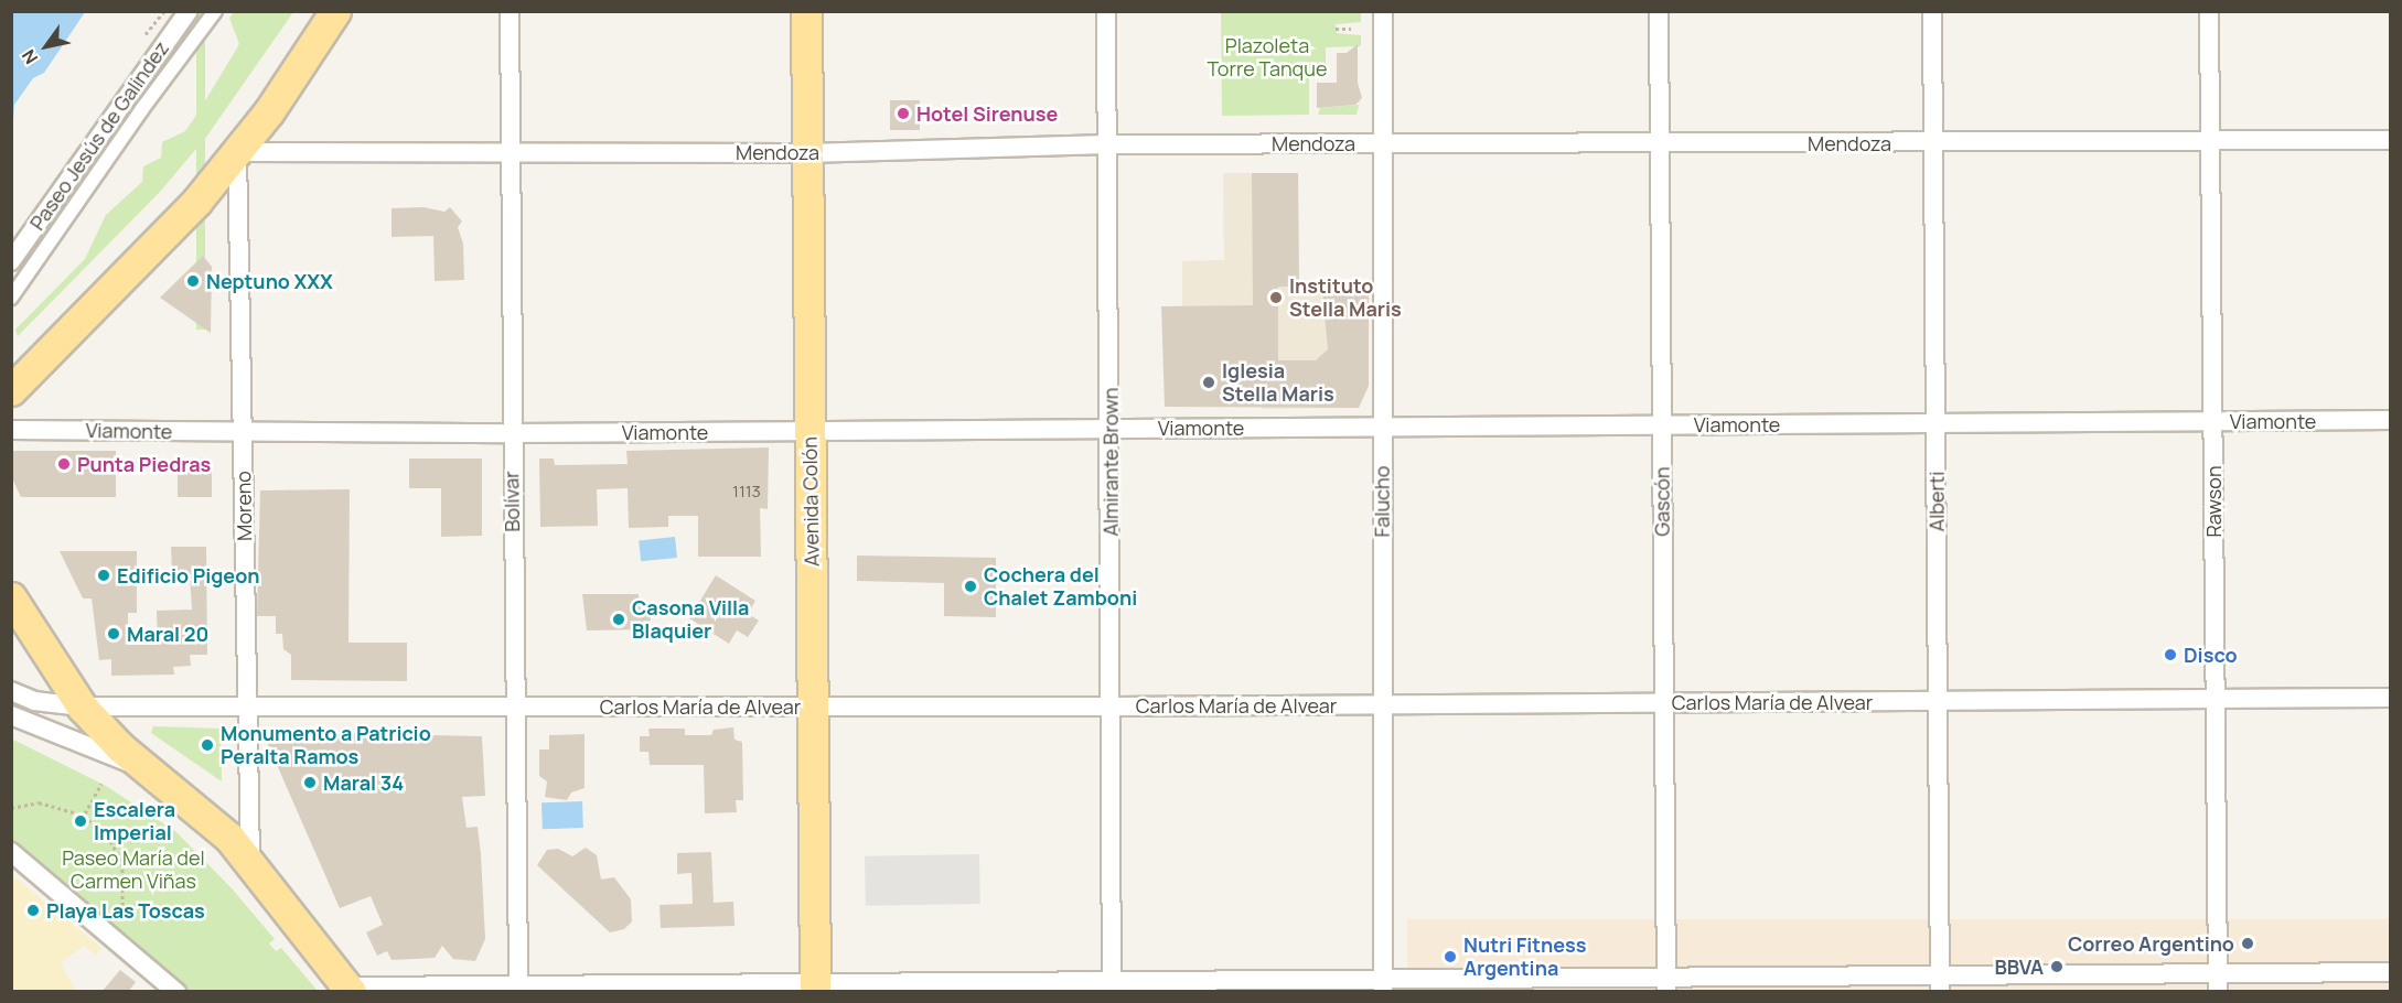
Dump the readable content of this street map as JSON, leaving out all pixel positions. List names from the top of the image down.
{
  "streets": {
    "main road": ["Avenida Colón"],
    "street": [
      "Paseo Jesús de Galindez",
      "Mendoza",
      "Viamonte",
      "Almirante Brown",
      "Bolívar",
      "Falucho",
      "Gascón",
      "Alberti",
      "Rawson",
      "Moreno",
      "Carlos María de Alvear"
    ]
  },
  "crossings": [
    ["Mendoza", "Almirante Brown"],
    ["Mendoza", "Bolívar"],
    ["Mendoza", "Avenida Colón"],
    ["Mendoza", "Falucho"],
    ["Mendoza", "Gascón"],
    ["Mendoza", "Alberti"],
    ["Mendoza", "Rawson"],
    ["Mendoza", "Moreno"],
    ["Viamonte", "Almirante Brown"],
    ["Viamonte", "Bolívar"],
    ["Viamonte", "Avenida Colón"],
    ["Viamonte", "Falucho"],
    ["Viamonte", "Gascón"],
    ["Viamonte", "Alberti"],
    ["Viamonte", "Rawson"],
    ["Viamonte", "Moreno"],
    ["Almirante Brown", "Carlos María de Alvear"],
    ["Bolívar", "Carlos María de Alvear"],
    ["Avenida Colón", "Carlos María de Alvear"],
    ["Falucho", "Carlos María de Alvear"],
    ["Gascón", "Carlos María de Alvear"],
    ["Alberti", "Carlos María de Alvear"],
    ["Rawson", "Carlos María de Alvear"],
    ["Moreno", "Carlos María de Alvear"]
  ],
  "parks": ["Plazoleta Torre Tanque", "Paseo María del Carmen Viñas"],
  "places": [
    "Hotel Sirenuse",
    "Neptuno XXX",
    "Instituto Stella Maris",
    "Iglesia Stella Maris",
    "Punta Piedras",
    "Edificio Pigeon",
    "Cochera del Chalet Zamboni",
    "Casona Villa Blaquier",
    "Maral 20",
    "Disco",
    "Monumento a Patricio Peralta Ramos",
    "Maral 34",
    "Escalera Imperial",
    "Playa Las Toscas",
    "Correo Argentino",
    "Nutri Fitness Argentina",
    "BBVA"
  ],
  "house_numbers": ["1113"],
  "north": "bottom left"
}
